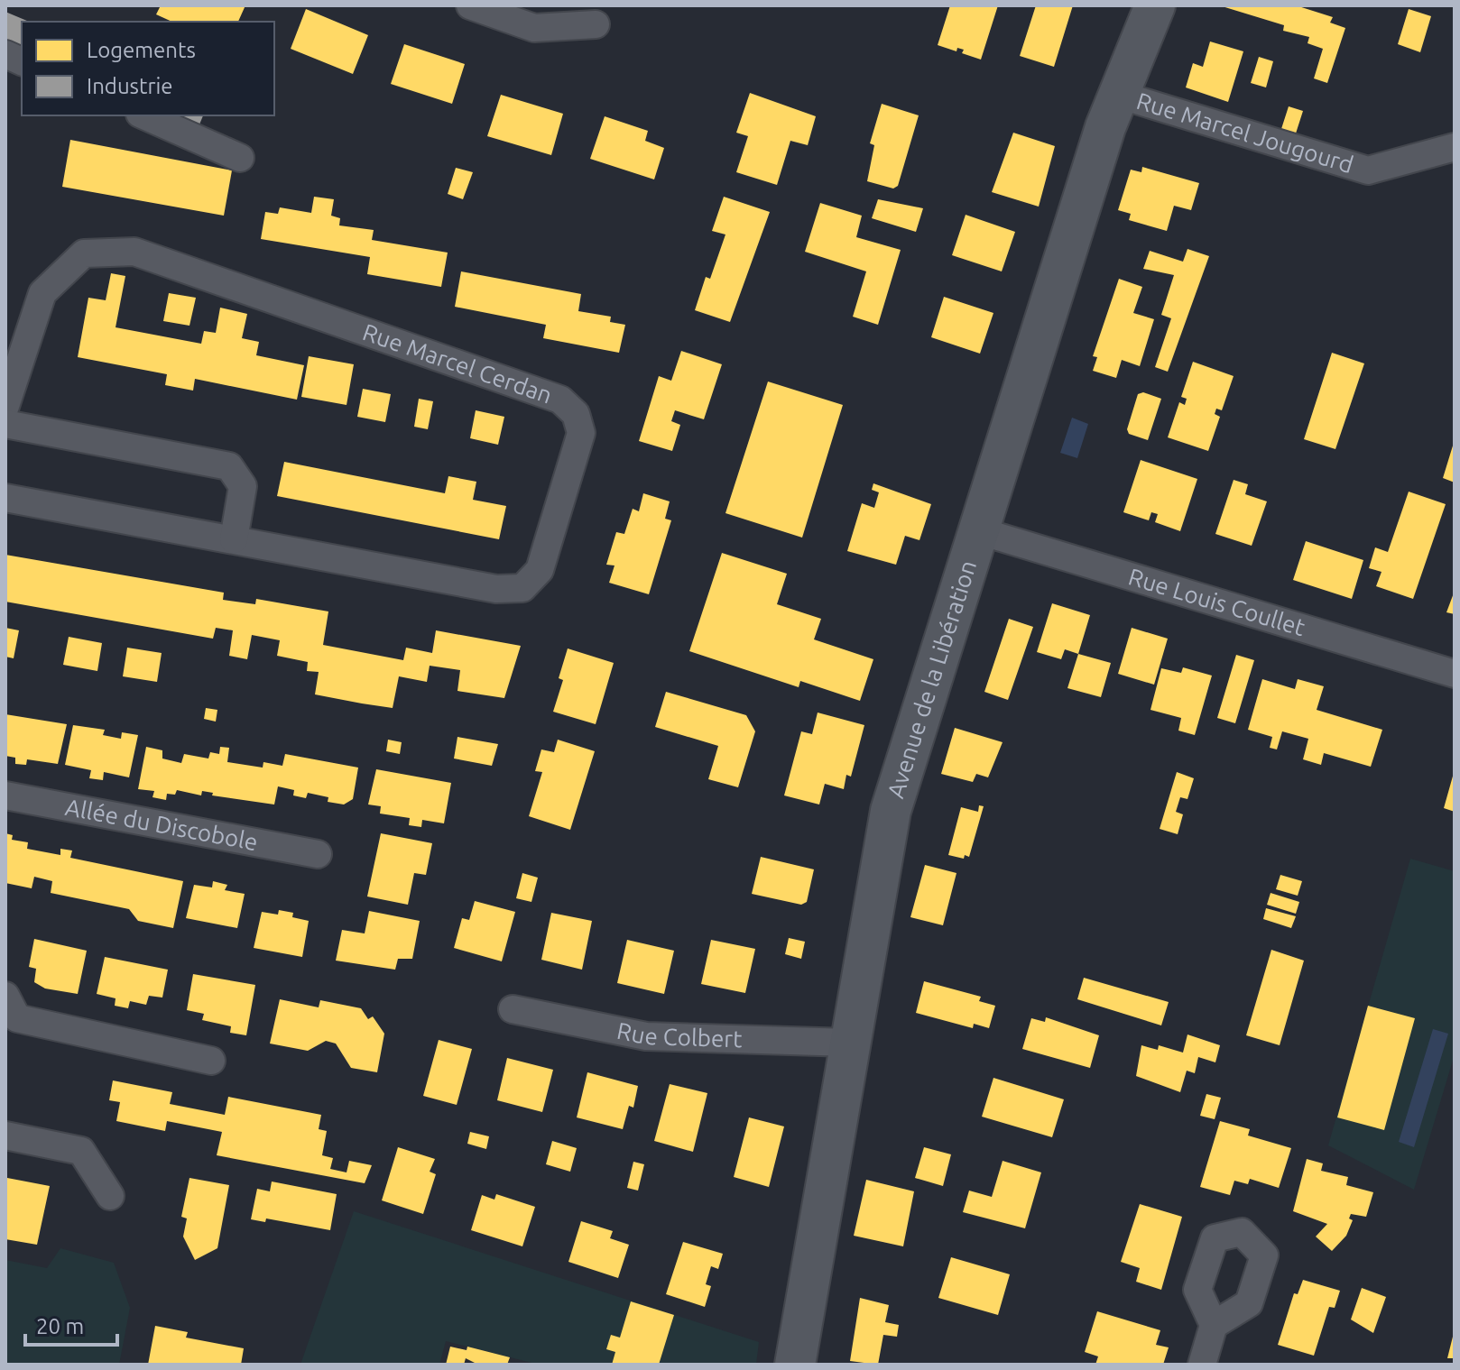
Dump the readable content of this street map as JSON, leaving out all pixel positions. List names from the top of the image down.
{
  "streets": {
    "main road": ["Avenue de la Libération"],
    "street": [
      "Rue Marcel Jougourd",
      "Rue Marcel Cerdan",
      "Rue Louis Coullet",
      "Allée du Discobole",
      "Rue Colbert"
    ]
  },
  "crossings": [
    ["Rue Marcel Jougourd", "Avenue de la Libération"],
    ["Rue Louis Coullet", "Avenue de la Libération"],
    ["Avenue de la Libération", "Rue Colbert"]
  ],
  "legend": ["Logements", "Industrie"],
  "scale_bar": "20 m"
}
